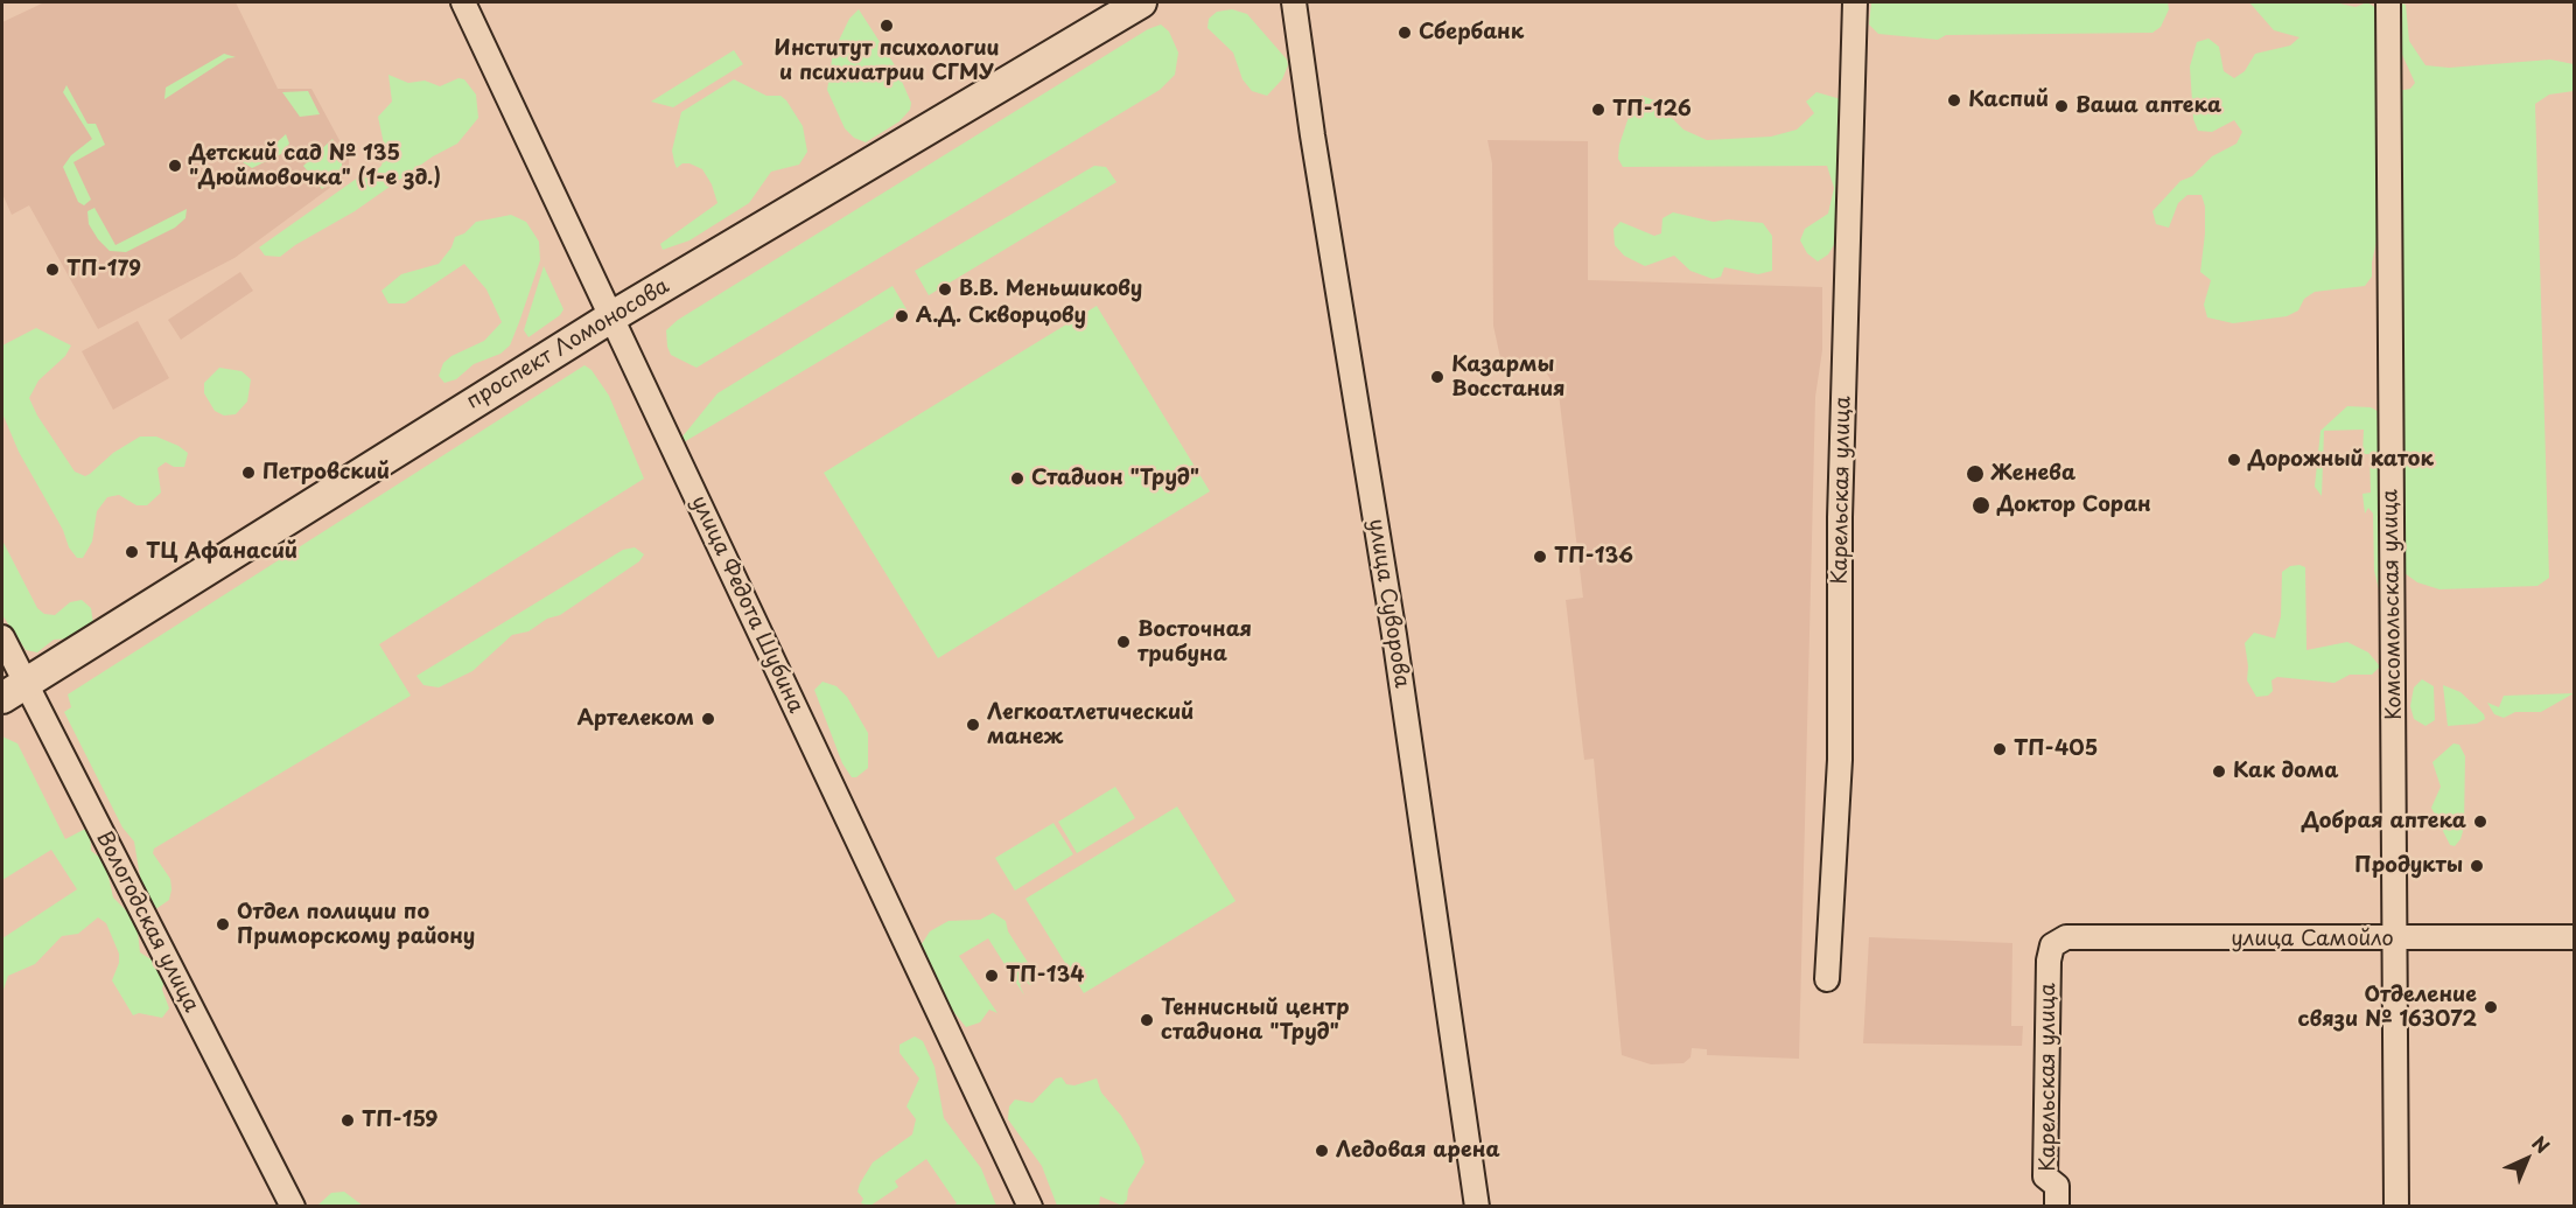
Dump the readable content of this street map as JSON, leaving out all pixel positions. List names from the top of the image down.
{
  "streets": {
    "main road": ["проспект Ломоносова"],
    "street": [
      "Карельская улица",
      "улица Суворова",
      "улица Федота Шубина",
      "Комсомольская улица",
      "Вологодская улица",
      "улица Самойло"
    ]
  },
  "crossings": [
    ["проспект Ломоносова", "улица Федота Шубина"],
    ["проспект Ломоносова", "Вологодская улица"],
    ["Карельская улица", "улица Самойло"],
    ["Комсомольская улица", "улица Самойло"]
  ],
  "places": [
    "Институт психологии и психиатрии СГМУ",
    "Сбербанк",
    "Каспий",
    "Ваша аптека",
    "ТП-126",
    "Детский сад № 135 \"Дюймовочка\" (1-е зд.)",
    "ТП-179",
    "В.В. Меньшикову",
    "А.Д. Скворцову",
    "Казармы Восстания",
    "Дорожный каток",
    "Петровский",
    "Женева",
    "Стадион \"Труд\"",
    "Доктор Соран",
    "ТЦ Афанасий",
    "ТП-136",
    "Восточная трибуна",
    "Артелеком",
    "Легкоатлетический манеж",
    "ТП-405",
    "Как дома",
    "Добрая аптека",
    "Продукты",
    "Отдел полиции по Приморскому району",
    "ТП-134",
    "Отделение связи № 163072",
    "Теннисный центр стадиона \"Труд\"",
    "ТП-159",
    "Ледовая арена"
  ],
  "north": "top right"
}
